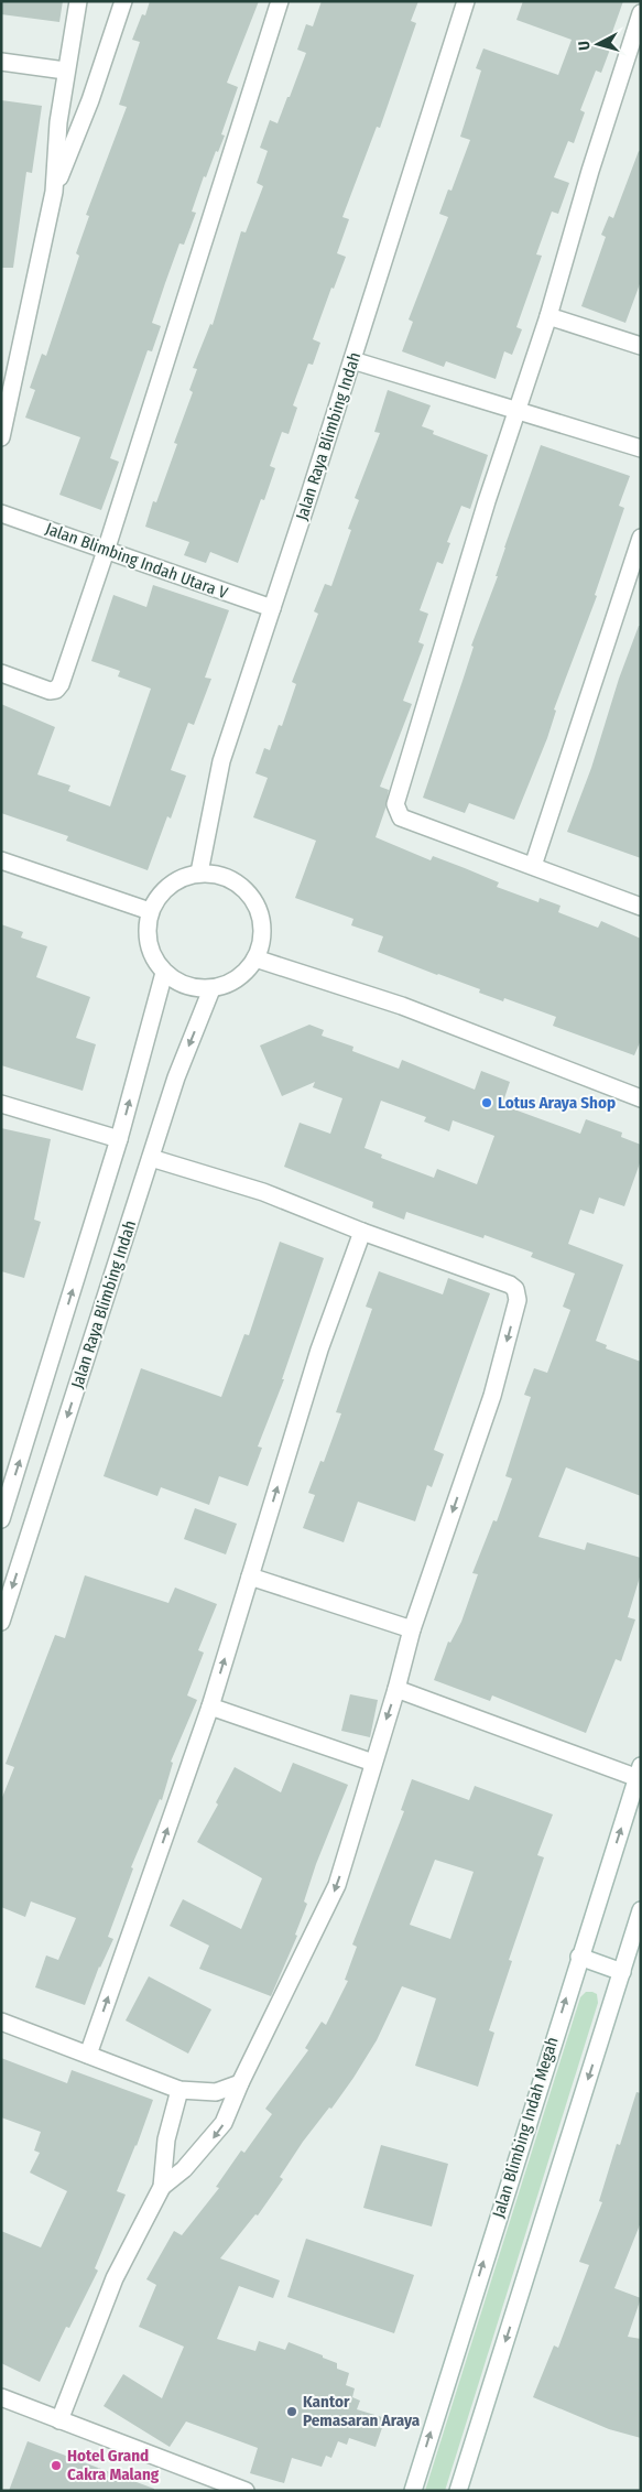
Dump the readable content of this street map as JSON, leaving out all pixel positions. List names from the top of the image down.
{
  "streets": {
    "street": ["Jalan Raya Blimbing Indah", "Jalan Blimbing Indah Utara V", "Jalan Blimbing Indah Megah"]
  },
  "crossings": [
    ["Jalan Raya Blimbing Indah", "Jalan Blimbing Indah Utara V"]
  ],
  "places": ["Lotus Araya Shop", "Kantor Pemasaran Araya", "Hotel Grand Cakra Malang"],
  "north": "left"
}
